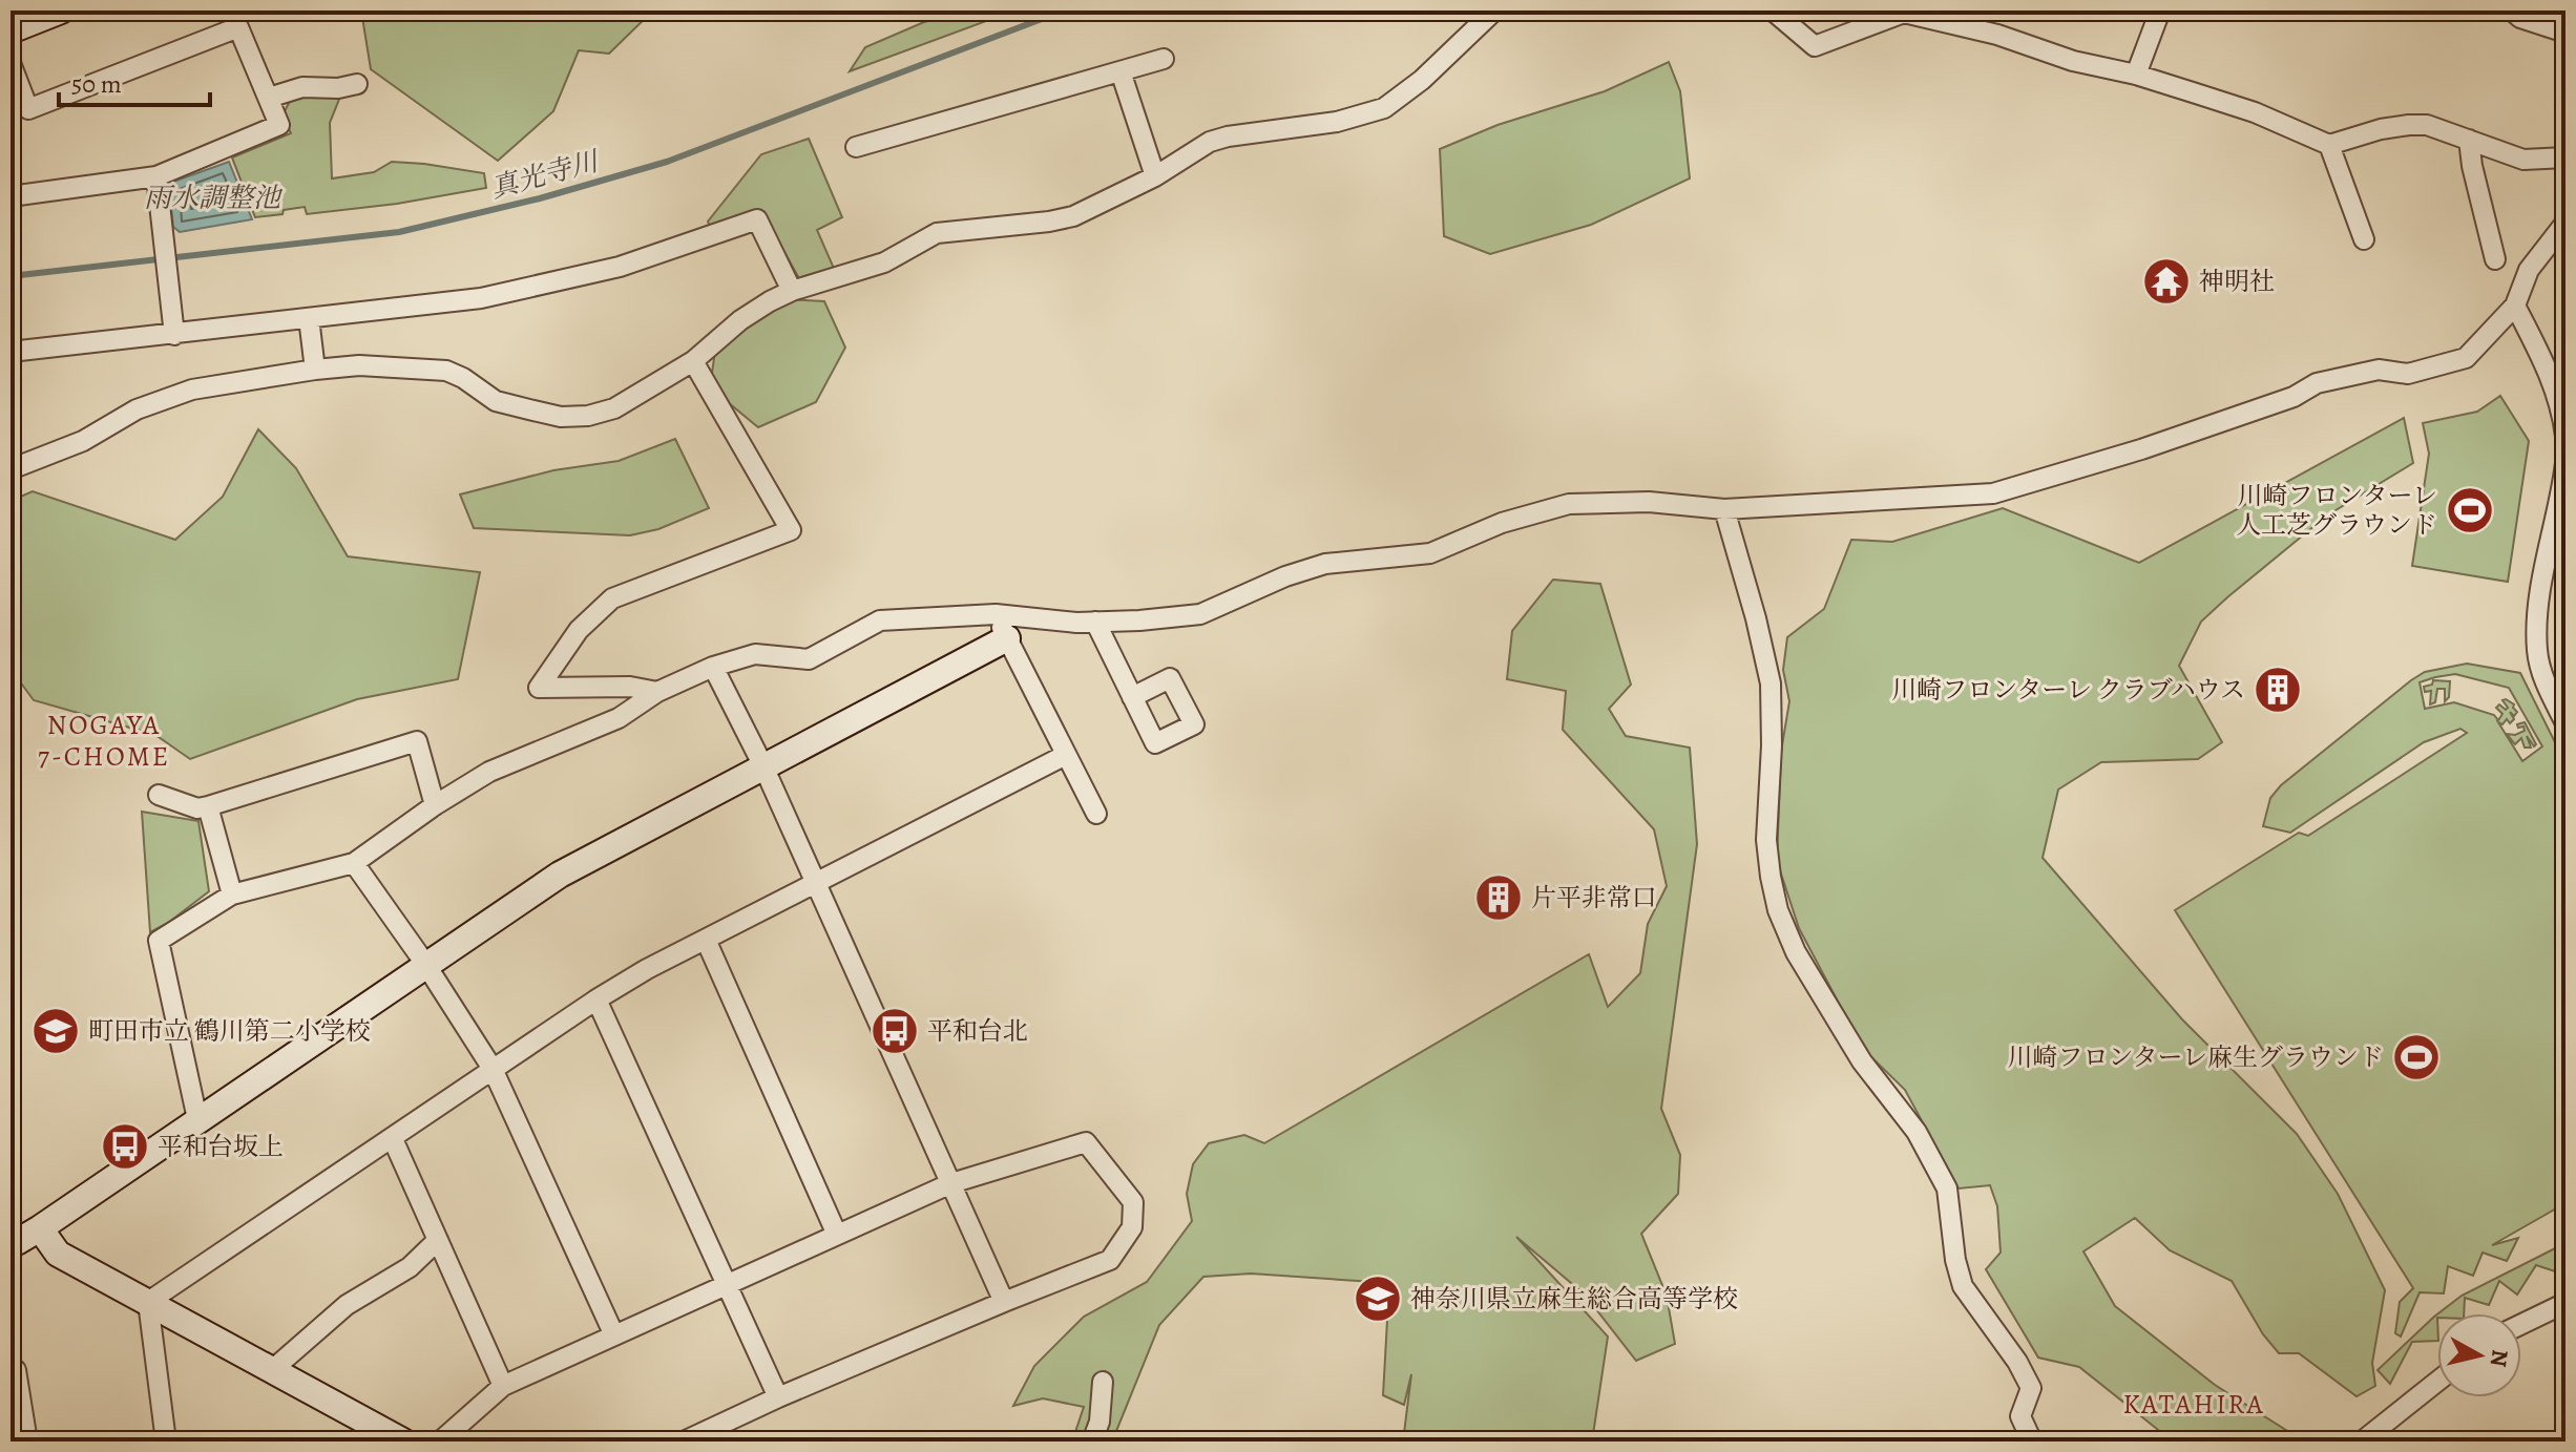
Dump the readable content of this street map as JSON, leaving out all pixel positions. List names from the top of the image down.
{
  "districts": ["NOGAYA 7-CHOME", "KATAHIRA"],
  "water": ["真光寺川", "雨水調整池"],
  "places": {
    "temple": ["神明社"],
    "sports": ["川崎フロンターレ 人工芝グラウンド", "川崎フロンターレ麻生グラウンド"],
    "building": ["川崎フロンターレ クラブハウス", "片平非常口"],
    "school or university": ["町田市立 鶴川第二小学校", "神奈川県立麻生総合高等学校"],
    "bus stop": ["平和台北", "平和台坂上"]
  },
  "scale_bar": "50 m",
  "north": "right"
}
